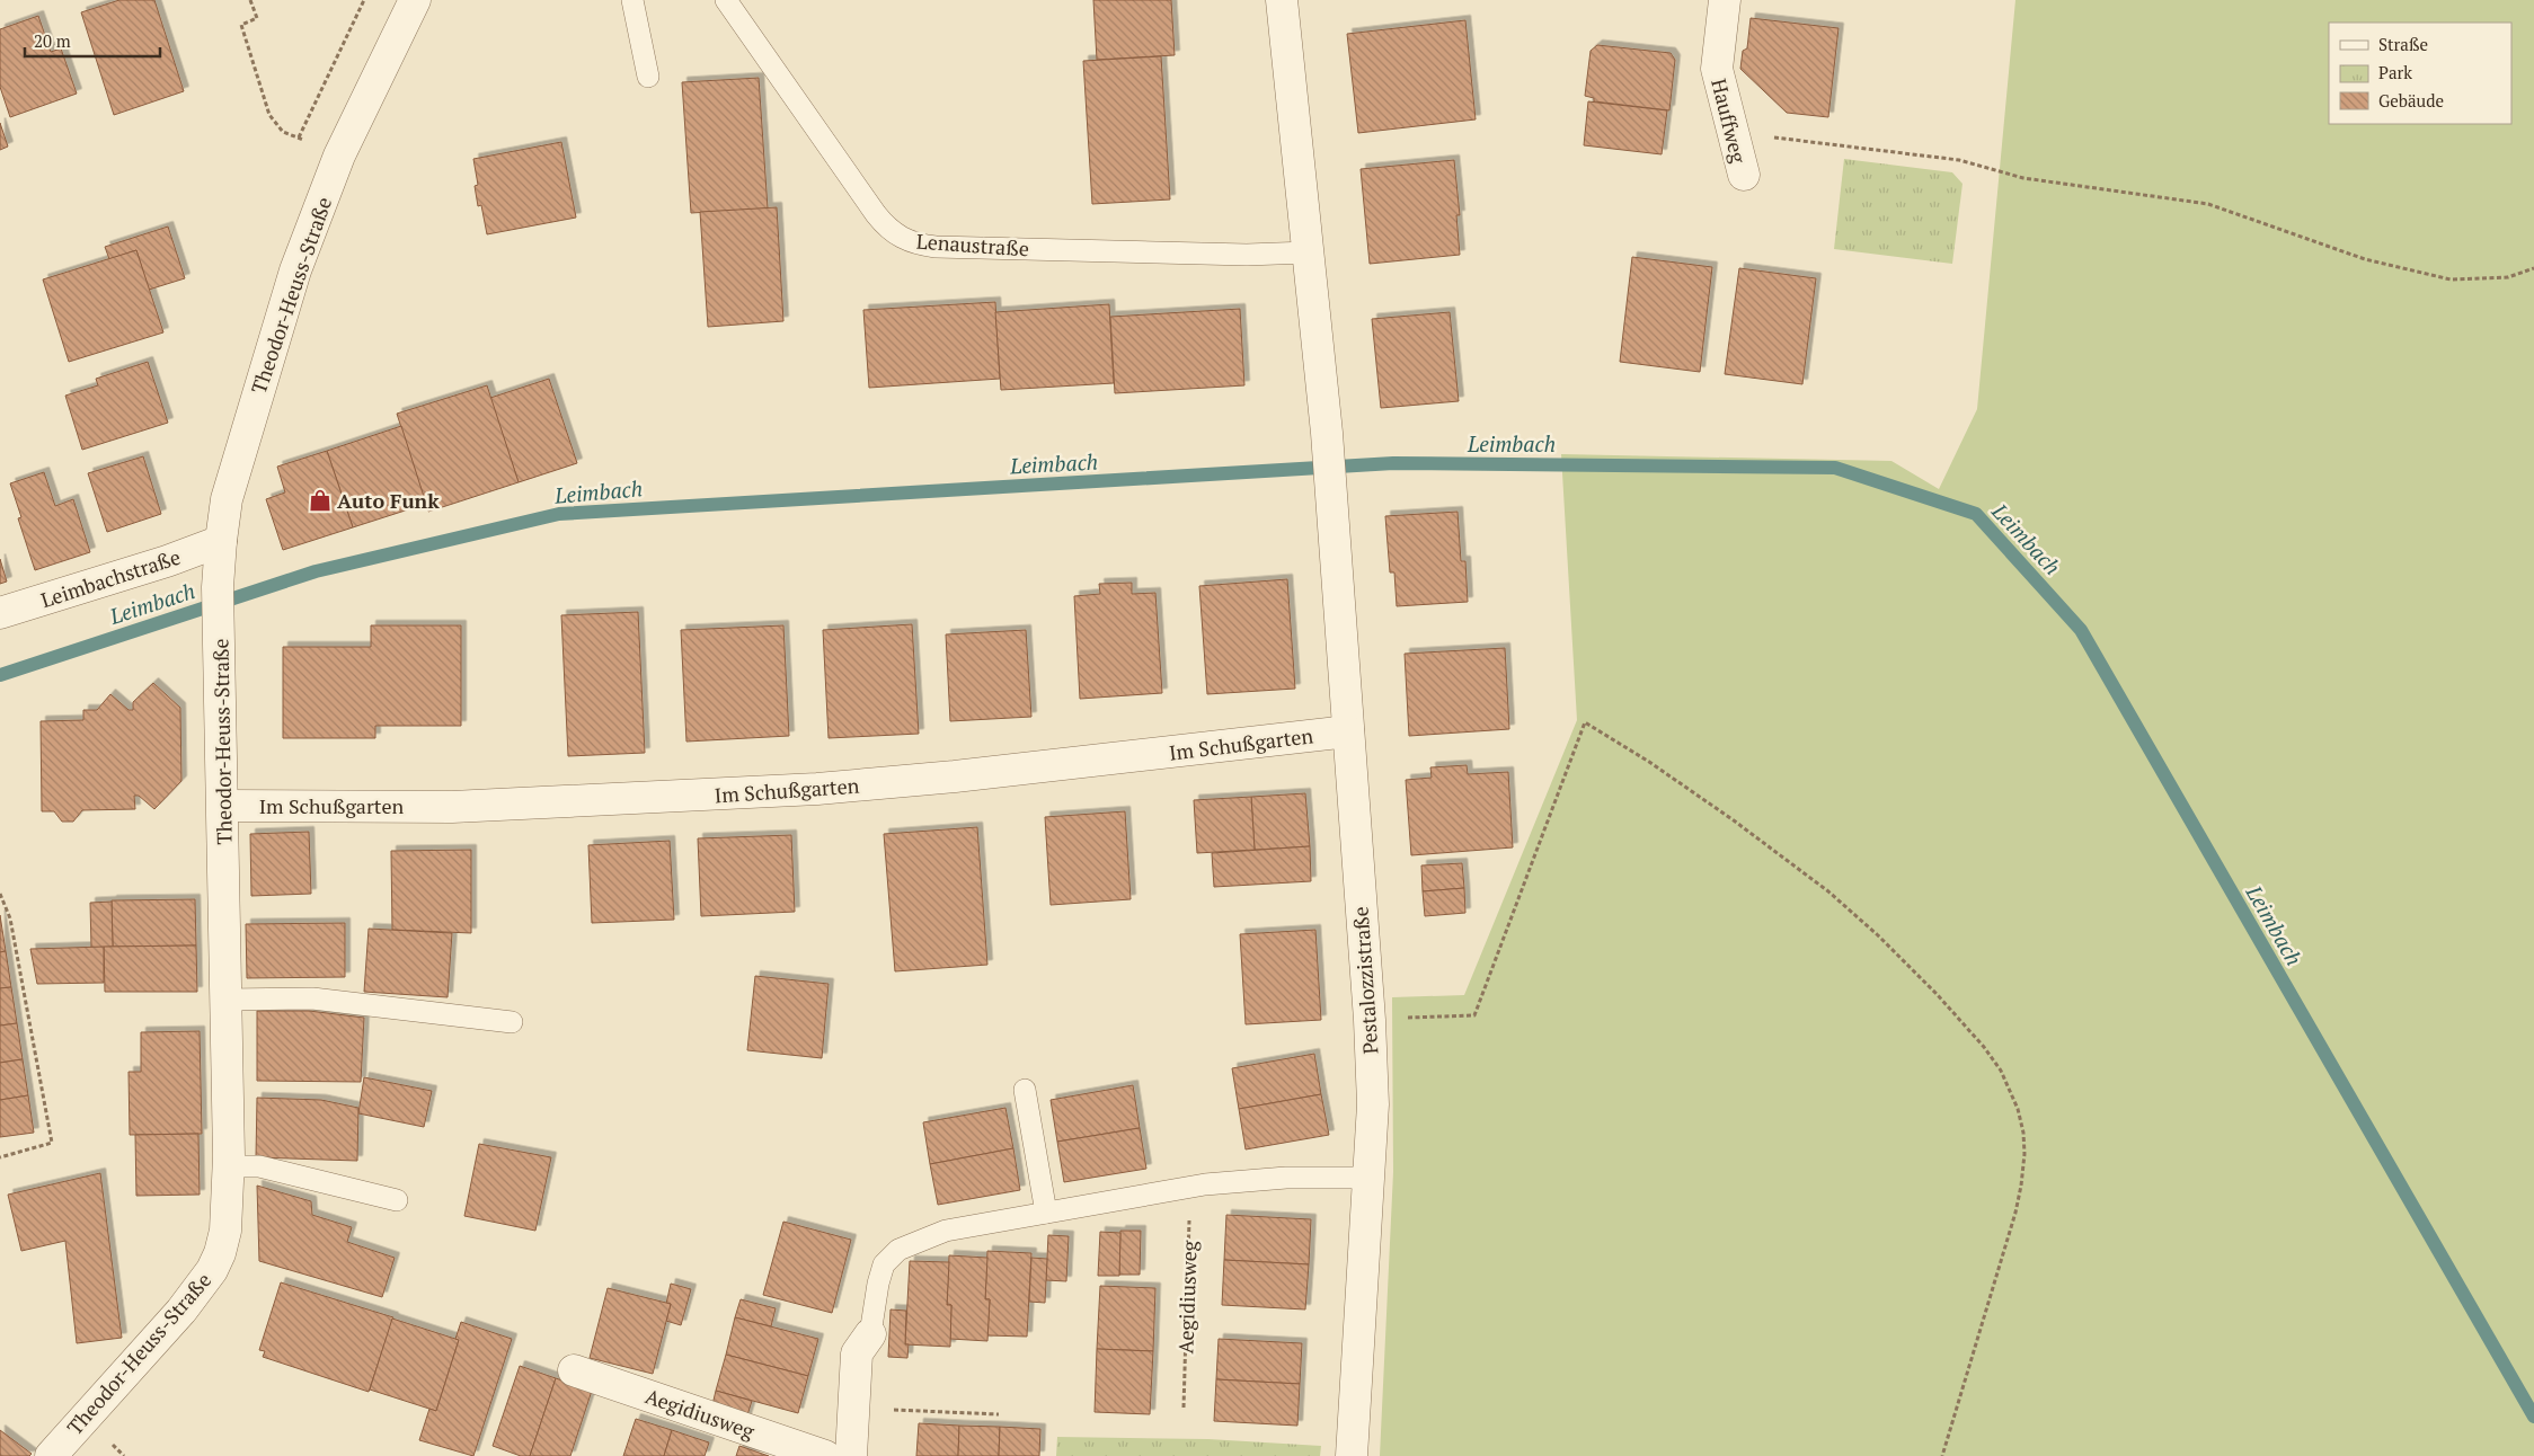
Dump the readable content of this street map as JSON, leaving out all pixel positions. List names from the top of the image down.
{
  "streets": {
    "street": [
      "Hauffweg",
      "Theodor-Heuss-Straße",
      "Leimbachstraße",
      "Im Schußgarten",
      "Pestalozzistraße",
      "Aegidiusweg"
    ],
    "lane": ["Lenaustraße"]
  },
  "crossings": [
    ["Lenaustraße", "Pestalozzistraße"],
    ["Theodor-Heuss-Straße", "Leimbachstraße"],
    ["Theodor-Heuss-Straße", "Im Schußgarten"],
    ["Im Schußgarten", "Pestalozzistraße"]
  ],
  "water": ["Leimbach"],
  "places": {
    "shop": ["Auto Funk"]
  },
  "legend": ["Straße", "Park", "Gebäude"],
  "scale_bar": "20 m"
}
